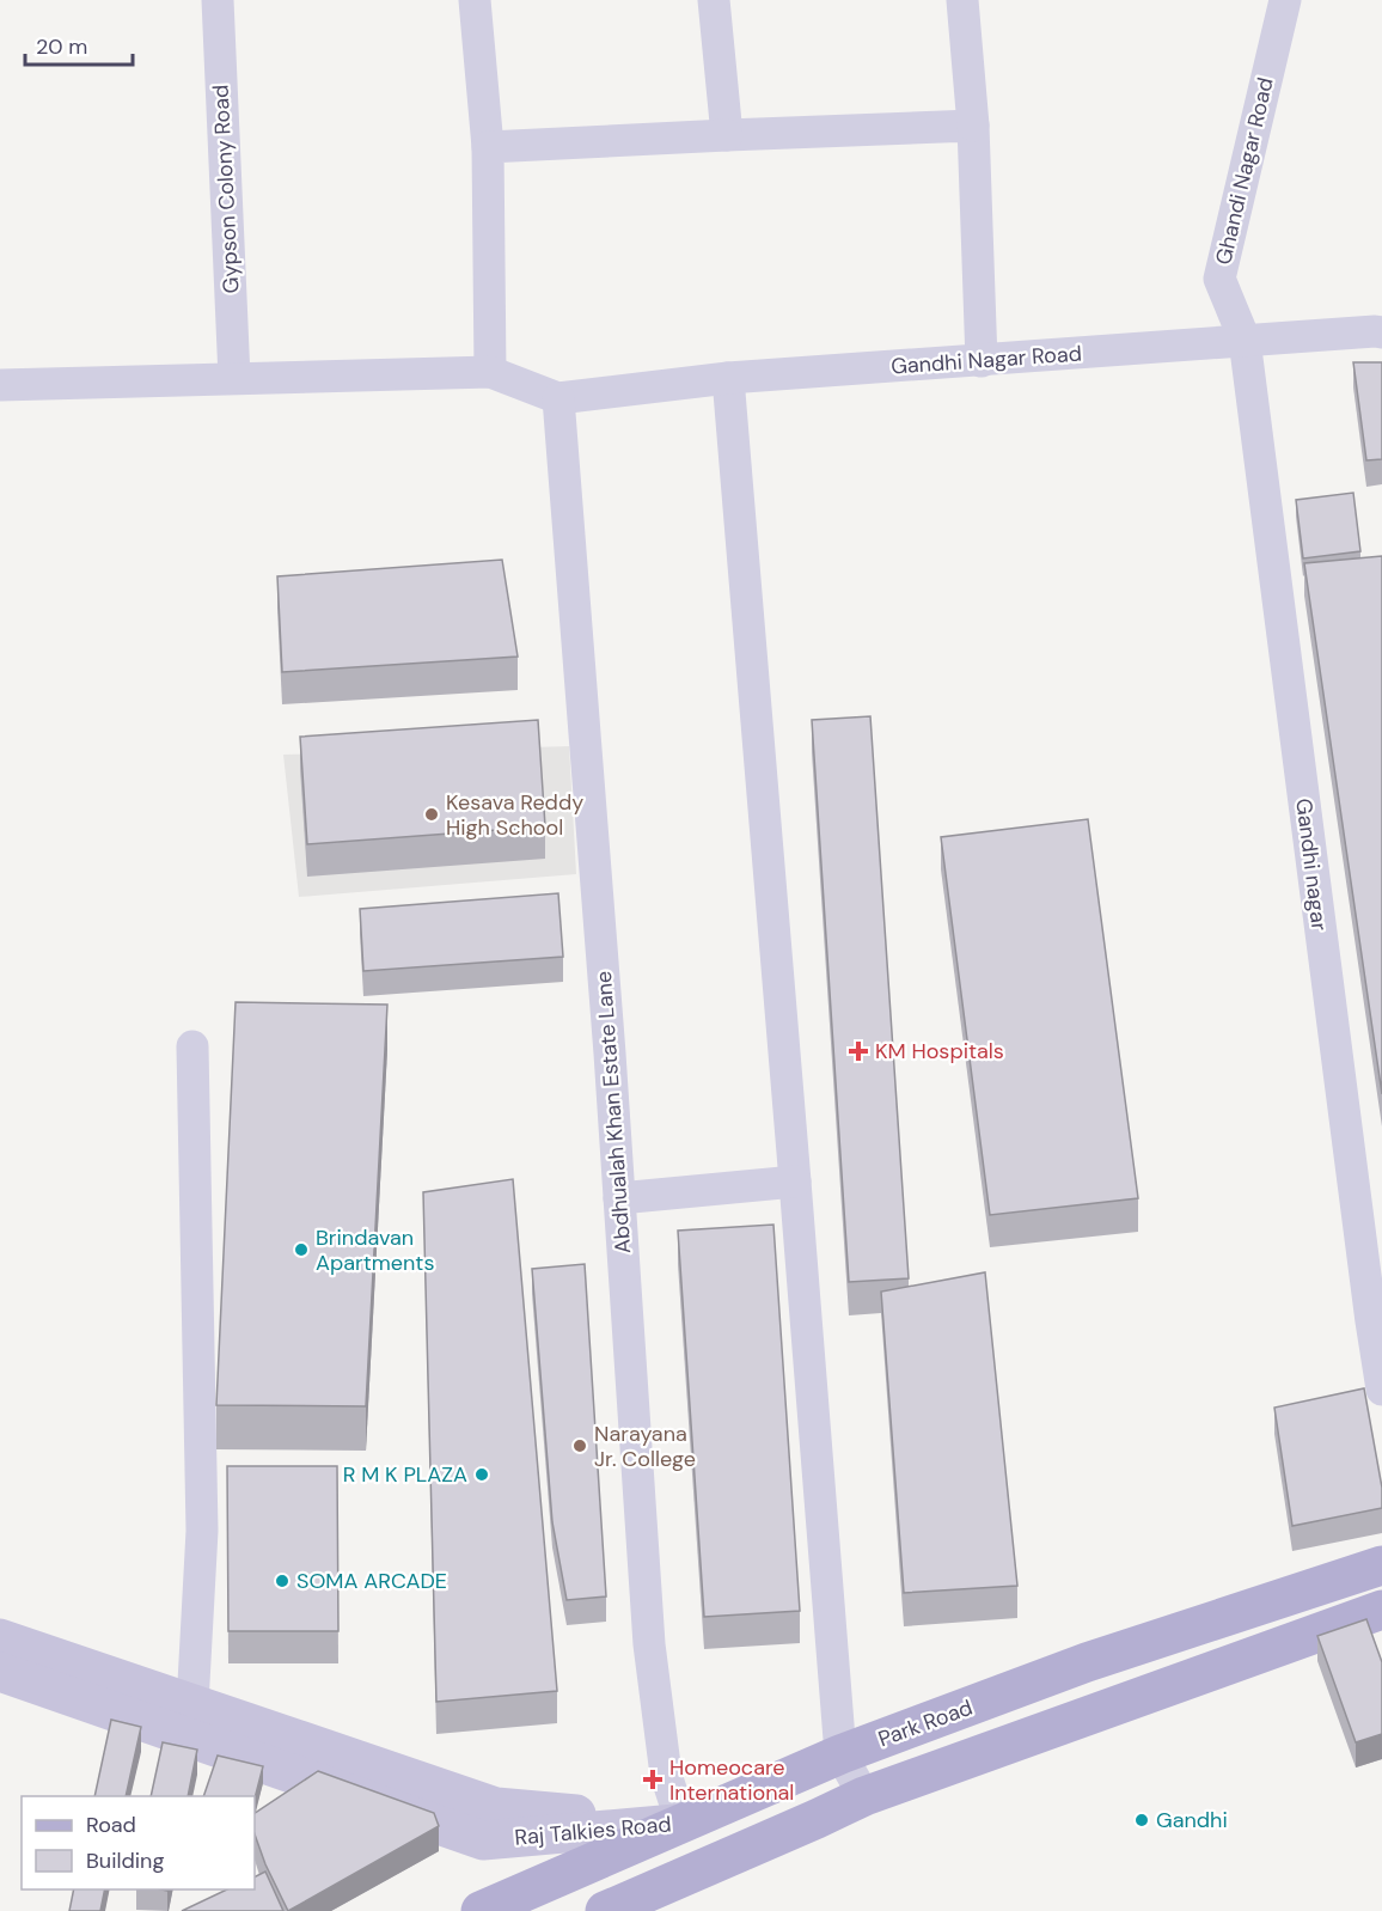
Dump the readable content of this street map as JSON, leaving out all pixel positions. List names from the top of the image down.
{
  "streets": {
    "main road": ["Park Road"],
    "street": [
      "Ghandi Nagar Road",
      "Gypson Colony Road",
      "Gandhi Nagar Road",
      "Gandhi nagar",
      "Abdhualah Khan Estate Lane",
      "Raj Talkies Road"
    ]
  },
  "crossings": [
    ["Ghandi Nagar Road", "Gandhi Nagar Road"],
    ["Ghandi Nagar Road", "Gandhi nagar"],
    ["Gandhi Nagar Road", "Gandhi nagar"],
    ["Gandhi Nagar Road", "Abdhualah Khan Estate Lane"],
    ["Abdhualah Khan Estate Lane", "Park Road"],
    ["Abdhualah Khan Estate Lane", "Raj Talkies Road"],
    ["Park Road", "Raj Talkies Road"]
  ],
  "places": {
    "other": [
      "Kesava Reddy High School",
      "Brindavan Apartments",
      "Narayana Jr. College",
      "R M K PLAZA",
      "SOMA ARCADE",
      "Gandhi"
    ],
    "health": ["KM Hospitals", "Homeocare International"]
  },
  "legend": ["Road", "Building"],
  "scale_bar": "20 m"
}
